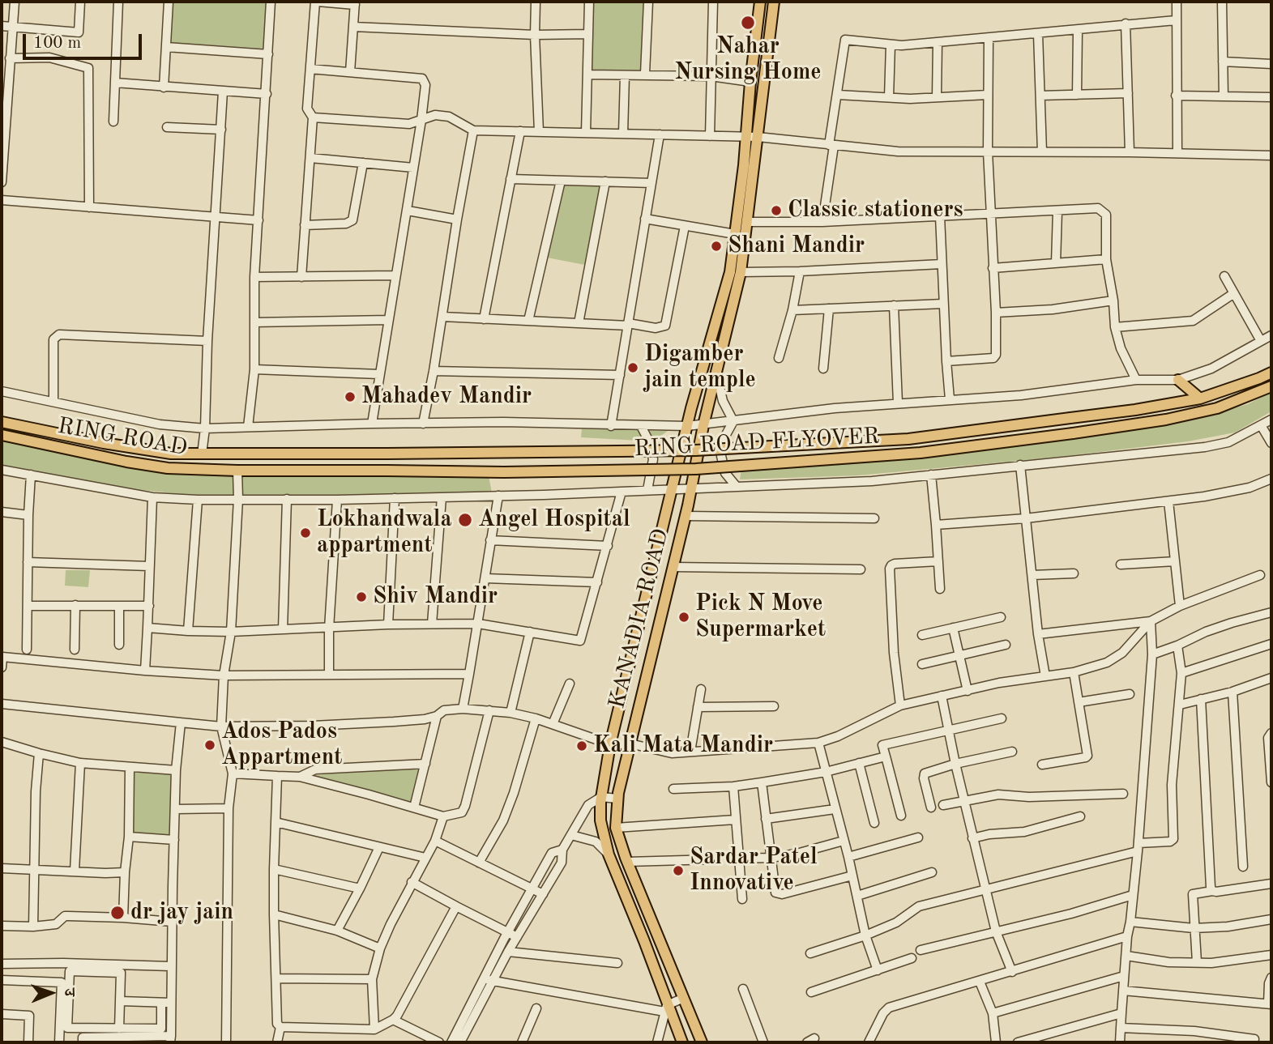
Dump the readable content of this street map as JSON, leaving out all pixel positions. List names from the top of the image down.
{
  "streets": {
    "main road": ["RING ROAD", "RING ROAD FLYOVER", "KANADIA ROAD"]
  },
  "crossings": [
    ["RING ROAD", "RING ROAD FLYOVER"]
  ],
  "places": [
    "Nahar Nursing Home",
    "Classic stationers",
    "Shani Mandir",
    "Digamber jain temple",
    "Mahadev Mandir",
    "Angel Hospital",
    "Lokhandwala appartment",
    "Shiv Mandir",
    "Pick N Move Supermarket",
    "Ados Pados Appartment",
    "Kali Mata Mandir",
    "Sardar Patel Innovative",
    "dr jay jain"
  ],
  "scale_bar": "100 m",
  "north": "right"
}
